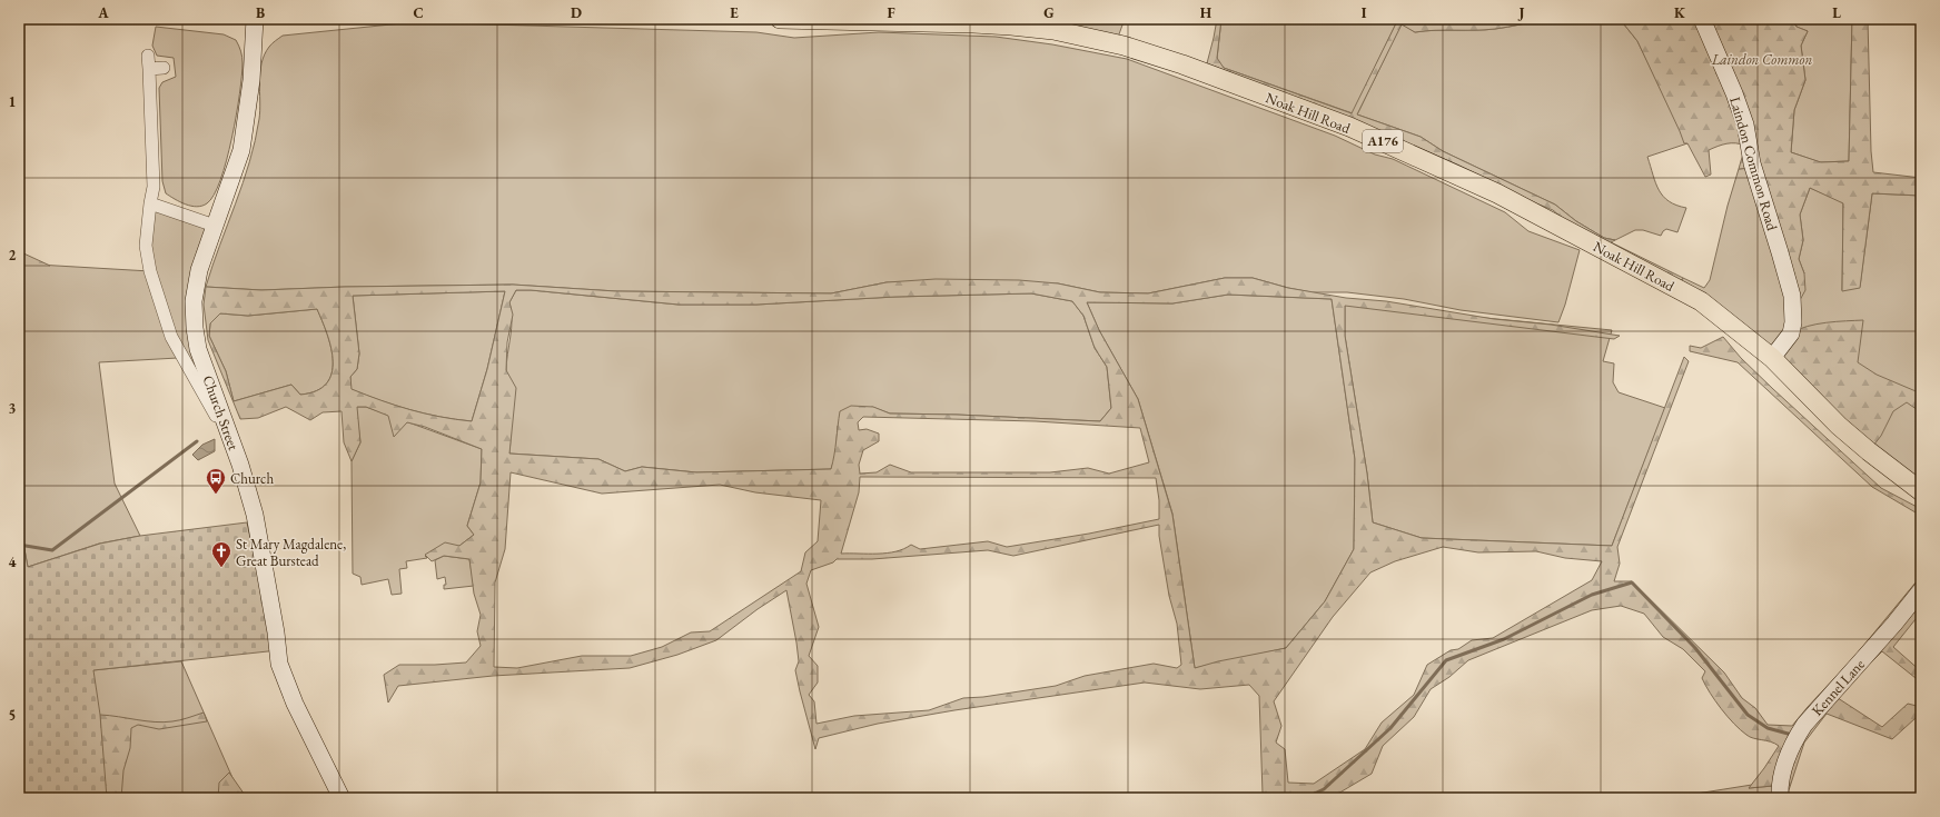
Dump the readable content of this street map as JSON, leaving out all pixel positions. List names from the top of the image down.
{
  "streets": {
    "main road": ["Noak Hill Road", "A176"],
    "street": ["Laindon Common Road", "Church Street", "Kennel Lane"]
  },
  "crossings": [
    ["Noak Hill Road", "Laindon Common Road"]
  ],
  "parks": ["Laindon Common"],
  "places": {
    "bus stop": ["Church"],
    "church": ["St Mary Magdalene, Great Burstead"]
  },
  "grid": {
    "columns": [
      "A",
      "B",
      "C",
      "D",
      "E",
      "F",
      "G",
      "H",
      "I",
      "J",
      "K",
      "L"
    ],
    "rows": [
      "1",
      "2",
      "3",
      "4",
      "5"
    ]
  }
}
